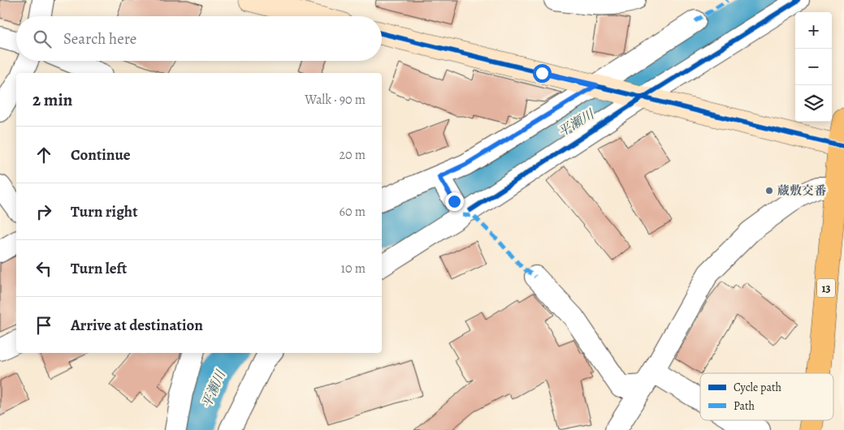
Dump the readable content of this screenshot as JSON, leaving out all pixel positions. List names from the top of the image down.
{
  "streets": {
    "main road": ["13"]
  },
  "water": ["平瀬川"],
  "places": ["蔵敷交番"],
  "legend": ["Cycle path", "Path"],
  "page": {
    "map_buttons": ["+", "−"],
    "search": "Search here",
    "heading": ["2 min", "Walk · 90 m"],
    "list": [
      ["Continue", "20 m"],
      ["Turn right", "60 m"],
      ["Turn left", "10 m"],
      "Arrive at destination"
    ]
  }
}
